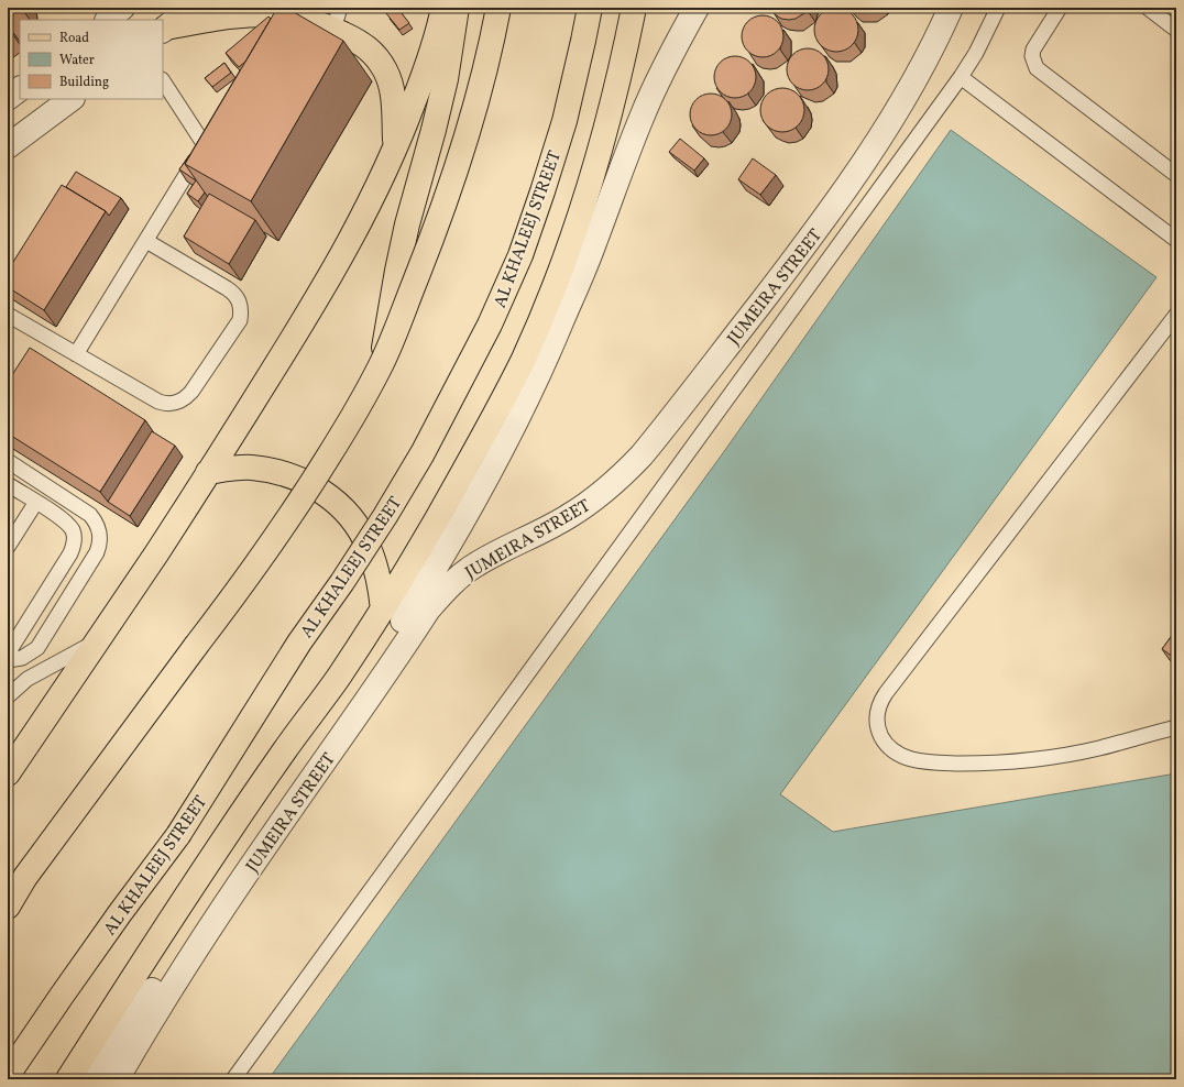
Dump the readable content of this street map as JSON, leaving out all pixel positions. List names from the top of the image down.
{
  "streets": {
    "main road": ["AL KHALEEJ STREET"],
    "street": ["JUMEIRA STREET"]
  },
  "legend": ["Road", "Water", "Building"]
}
